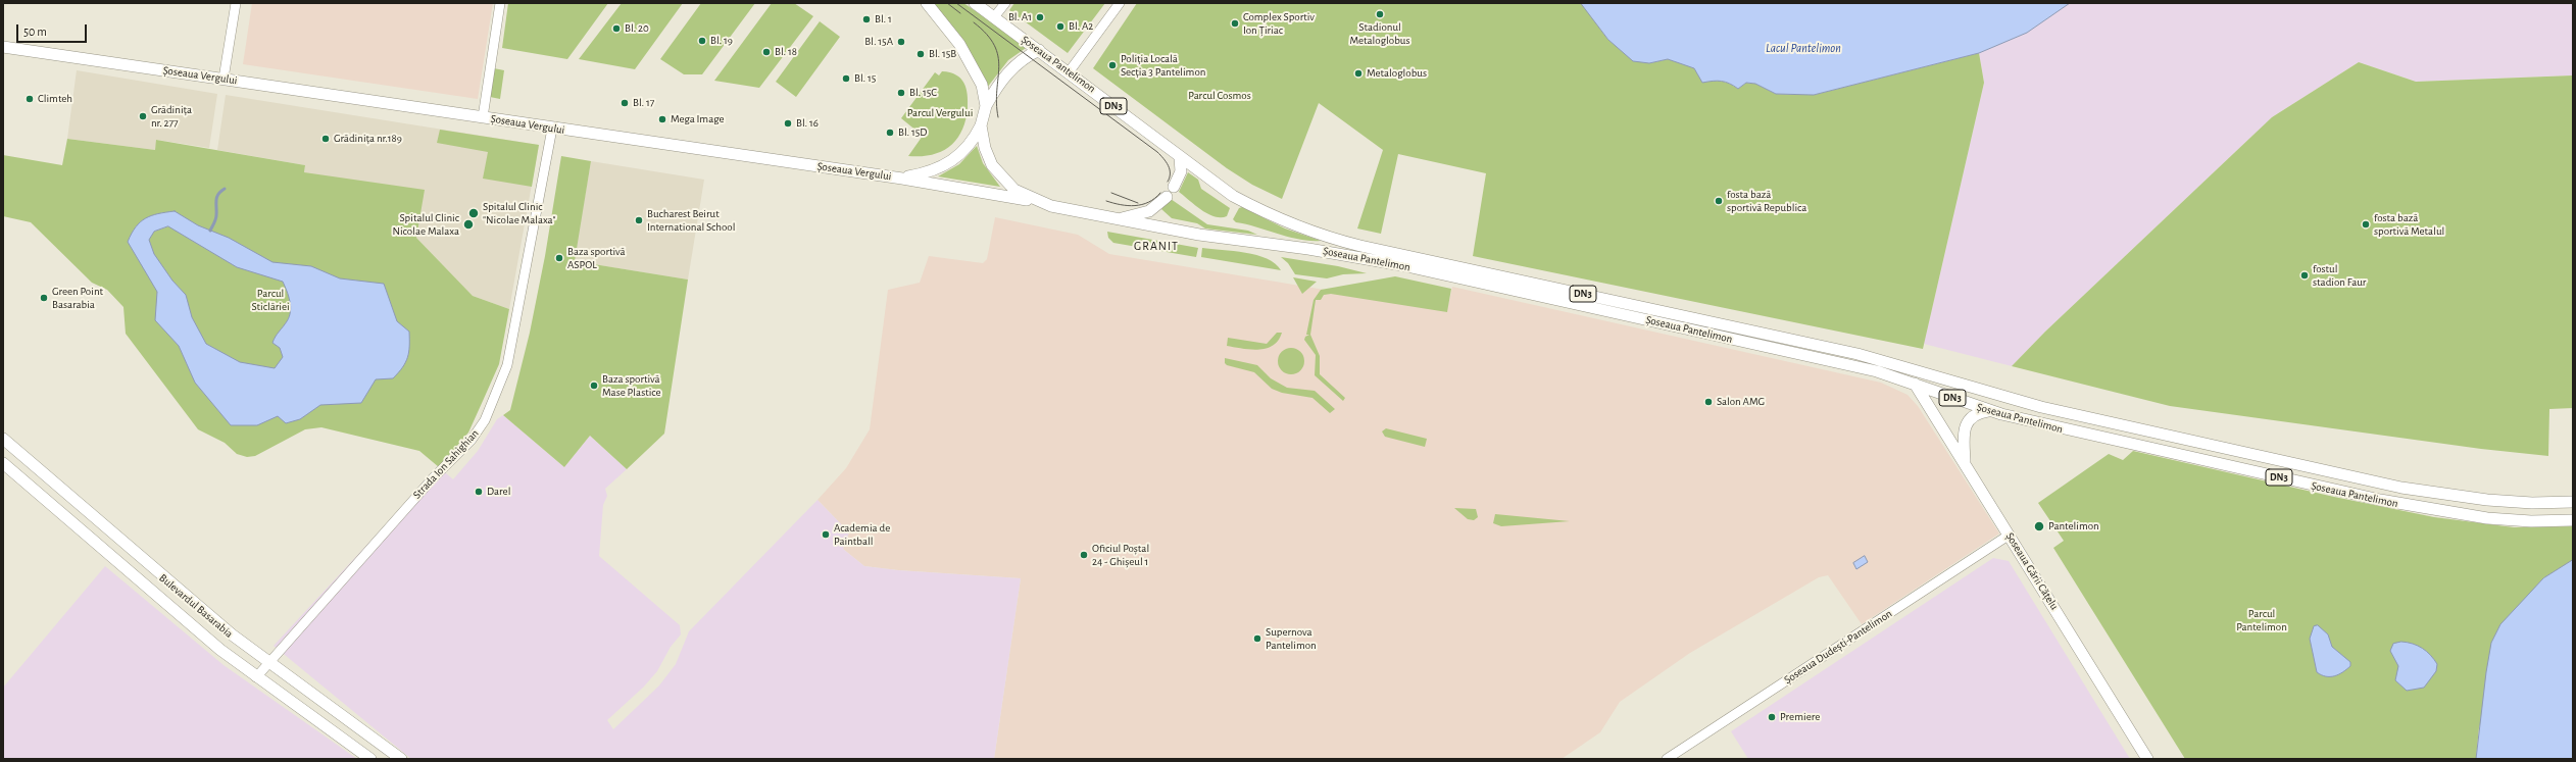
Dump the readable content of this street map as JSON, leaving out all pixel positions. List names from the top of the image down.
{
  "streets": {
    "main road": [
      "Șoseaua Pantelimon",
      "Șoseaua Vergului",
      "DN3",
      "Șoseaua Gării Cățelu",
      "Bulevardul Basarabia"
    ],
    "street": ["Strada Ion Sahighian", "Șoseaua Dudești-Pantelimon"]
  },
  "crossings": [
    ["Șoseaua Pantelimon", "Șoseaua Vergului"],
    ["Șoseaua Pantelimon", "Șoseaua Gării Cățelu"],
    ["Șoseaua Vergului", "Strada Ion Sahighian"],
    ["Strada Ion Sahighian", "Bulevardul Basarabia"],
    ["Șoseaua Gării Cățelu", "Șoseaua Dudești-Pantelimon"]
  ],
  "districts": ["GRANIT"],
  "water": ["Lacul Pantelimon"],
  "parks": [
    "Parcul Cosmos",
    "Parcul Vergului",
    "Parcul Sticlăriei",
    "Parcul Pantelimon"
  ],
  "places": [
    "Stadionul Metaloglobus",
    "Bl. A1",
    "Bl. 1",
    "Complex Sportiv Ion Țiriac",
    "Bl. A2",
    "Bl. 20",
    "Bl. 19",
    "Bl. 15A",
    "Bl. 18",
    "Bl. 15B",
    "Poliția Locală Secția 3 Pantelimon",
    "Metaloglobus",
    "Bl. 15",
    "Bl. 15C",
    "Climteh",
    "Bl. 17",
    "Grădinița nr. 277",
    "Mega Image",
    "Bl. 16",
    "Bl. 15D",
    "Grădinița nr.189",
    "fosta bază sportivă Republica",
    "Spitalul Clinic \"Nicolae Malaxa\"",
    "Bucharest Beirut International School",
    "Spitalul Clinic Nicolae Malaxa",
    "fosta bază sportivă Metalul",
    "Baza sportivă ASPOL",
    "fostul stadion Faur",
    "Green Point Basarabia",
    "Baza sportivă Mase Plastice",
    "Salon AMG",
    "Darel",
    "Pantelimon",
    "Academia de Paintball",
    "Oficiul Poștal 24 - Ghișeul 1",
    "Supernova Pantelimon",
    "Premiere"
  ],
  "scale_bar": "50 m"
}
